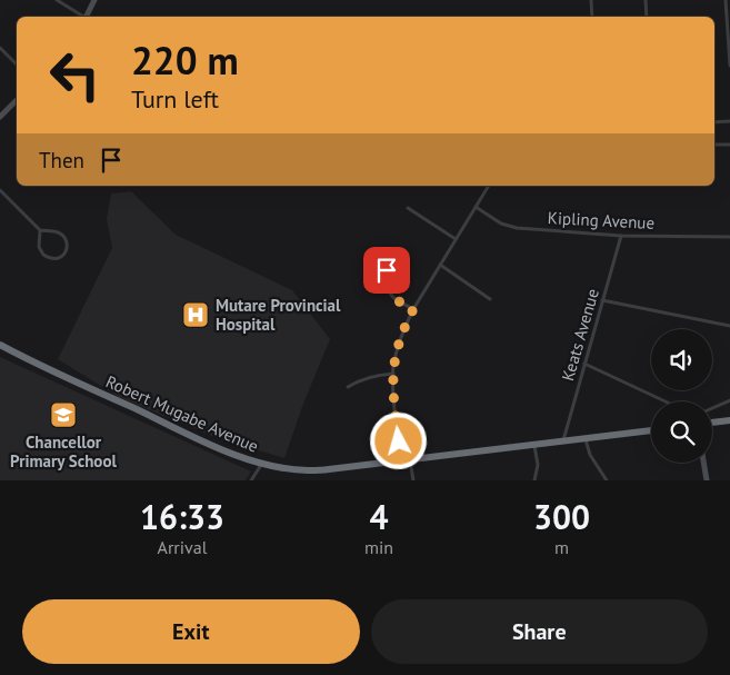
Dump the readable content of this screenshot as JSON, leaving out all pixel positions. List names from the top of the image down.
{
  "streets": {
    "highway": ["Robert Mugabe Avenue"],
    "street": ["Kipling Avenue", "Keats Avenue"]
  },
  "crossings": [
    ["Kipling Avenue", "Keats Avenue"],
    ["Keats Avenue", "Robert Mugabe Avenue"]
  ],
  "places": {
    "hospital": ["Mutare Provincial Hospital"],
    "school or university": ["Chancellor Primary School"]
  },
  "page": {
    "turn": ["220 m", "Turn left"],
    "then": "Then",
    "eta": [
      "16:33",
      "Arrival",
      "4",
      "min",
      "300",
      "m"
    ],
    "buttons": ["Exit", "Share"]
  }
}
